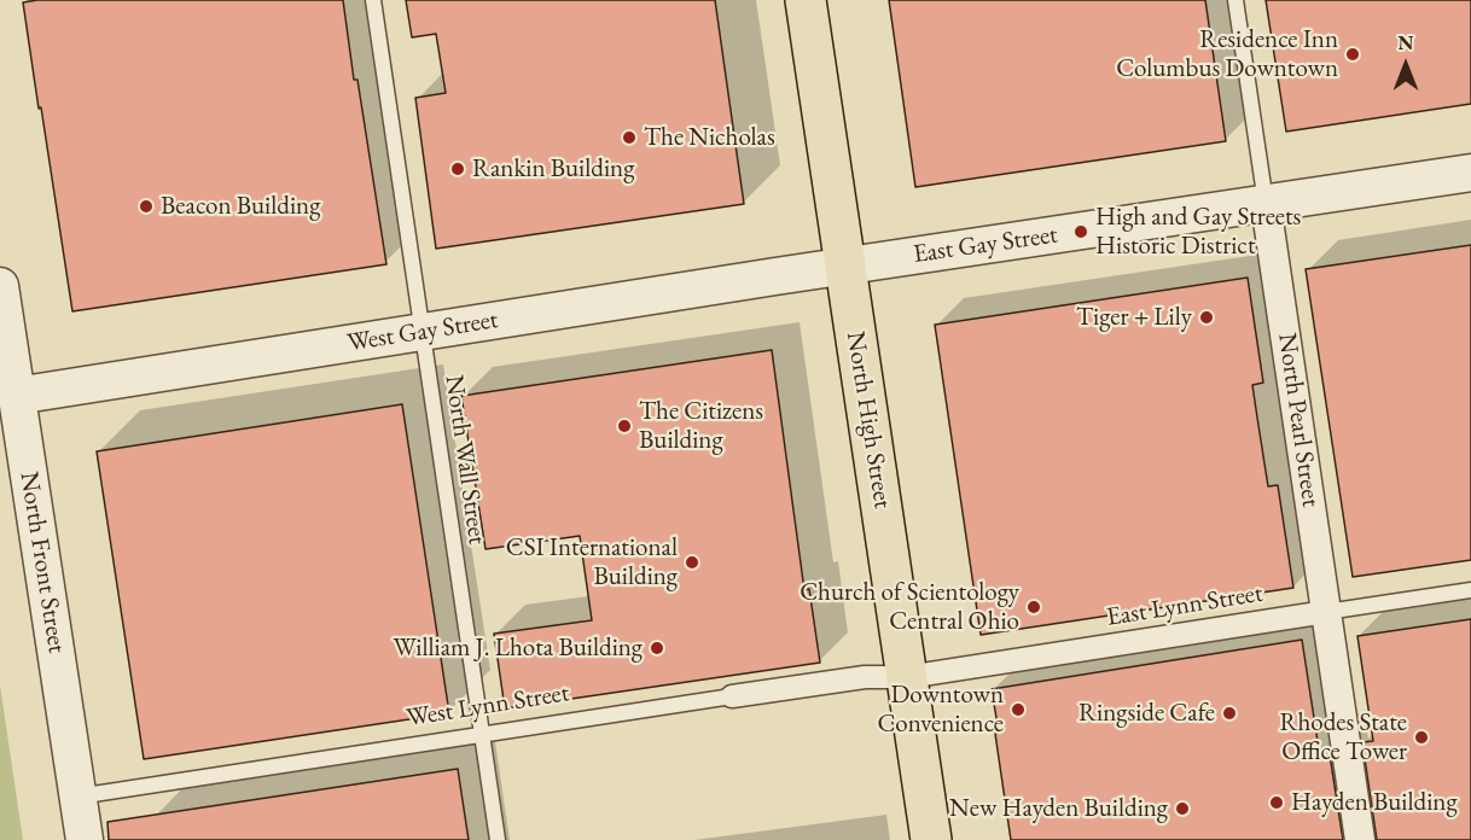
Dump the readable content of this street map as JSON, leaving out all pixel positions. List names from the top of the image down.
{
  "streets": {
    "main road": ["North High Street"],
    "street": [
      "East Gay Street",
      "West Gay Street",
      "North Pearl Street",
      "North Front Street",
      "East Lynn Street",
      "West Lynn Street"
    ],
    "lane": ["North Wall Street"]
  },
  "crossings": [
    ["East Gay Street", "West Gay Street"],
    ["East Gay Street", "North High Street"],
    ["East Gay Street", "North Pearl Street"],
    ["West Gay Street", "North High Street"],
    ["West Gay Street", "North Wall Street"],
    ["West Gay Street", "North Front Street"],
    ["North High Street", "East Lynn Street"],
    ["North High Street", "West Lynn Street"],
    ["North Pearl Street", "East Lynn Street"],
    ["North Wall Street", "West Lynn Street"],
    ["North Front Street", "West Lynn Street"],
    ["East Lynn Street", "West Lynn Street"]
  ],
  "places": [
    "Residence Inn Columbus Downtown",
    "The Nicholas",
    "Rankin Building",
    "Beacon Building",
    "High and Gay Streets Historic District",
    "Tiger + Lily",
    "The Citizens Building",
    "CSI International Building",
    "Church of Scientology Central Ohio",
    "William J. Lhota Building",
    "Downtown Convenience",
    "Ringside Cafe",
    "Rhodes State Office Tower",
    "Hayden Building",
    "New Hayden Building"
  ],
  "north": "top"
}
